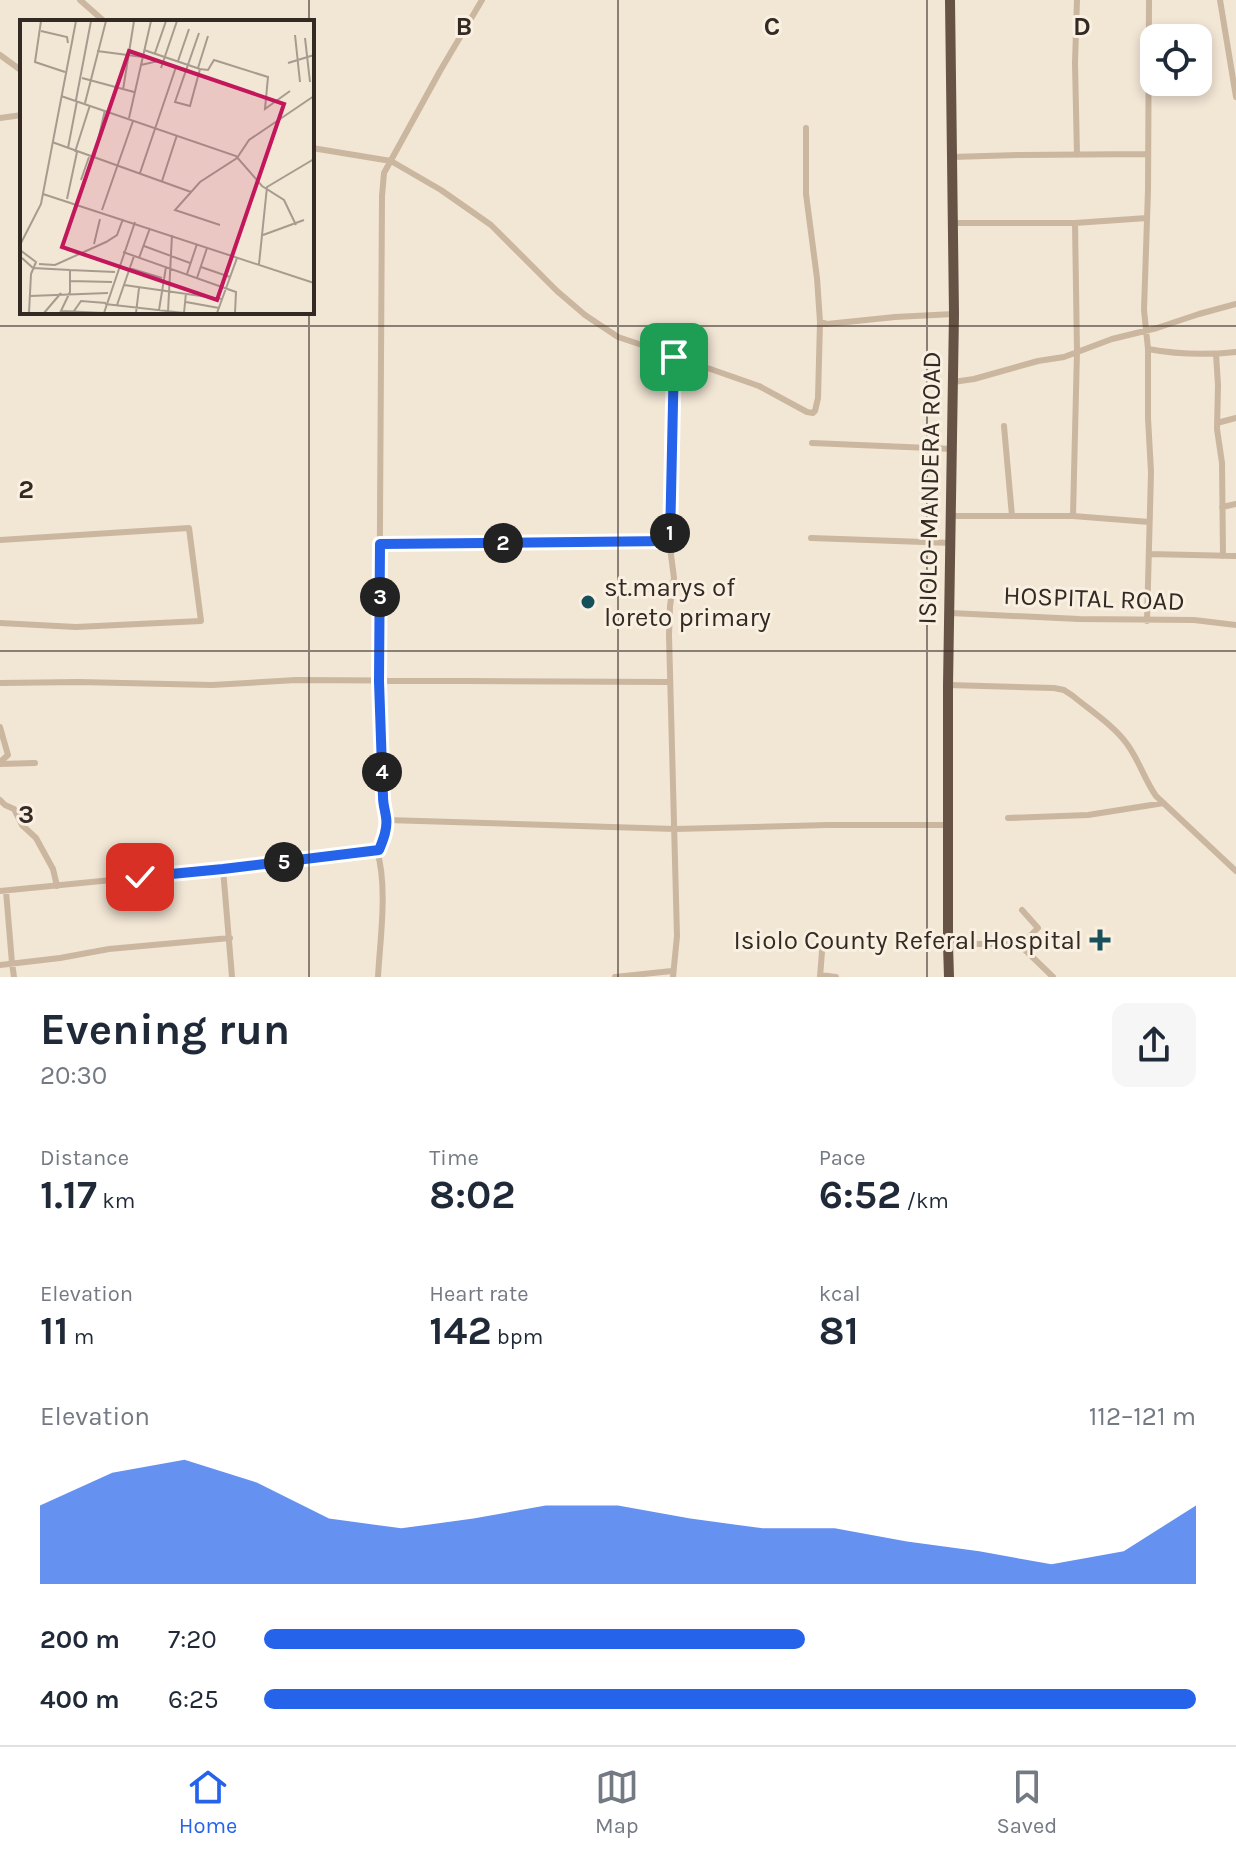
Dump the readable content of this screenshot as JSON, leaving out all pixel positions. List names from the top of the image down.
{
  "streets": {
    "highway": ["ISIOLO-MANDERA ROAD"],
    "street": ["HOSPITAL ROAD"]
  },
  "crossings": [
    ["ISIOLO-MANDERA ROAD", "HOSPITAL ROAD"]
  ],
  "places": {
    "other": ["st.marys of loreto primary"],
    "health": ["Isiolo County Referal Hospital"]
  },
  "page": {
    "pins": [
      "1",
      "2",
      "3",
      "4",
      "5"
    ],
    "heading": ["Evening run", "20:30"],
    "stats": [
      ["Distance", "1.17 km"],
      ["Time", "8:02"],
      ["Pace", "6:52 /km"],
      ["Elevation", "11 m"],
      ["Heart rate", "142 bpm"],
      ["kcal", "81"]
    ],
    "chart": ["Elevation", "112–121 m"],
    "list": [
      {
        "name": "200 m",
        "note": "7:20"
      },
      {
        "name": "400 m",
        "note": "6:25"
      }
    ],
    "tabs": ["Home", "Map", "Saved"]
  },
  "grid": {
    "columns": ["B", "C", "D"],
    "rows": ["2", "3"]
  }
}
